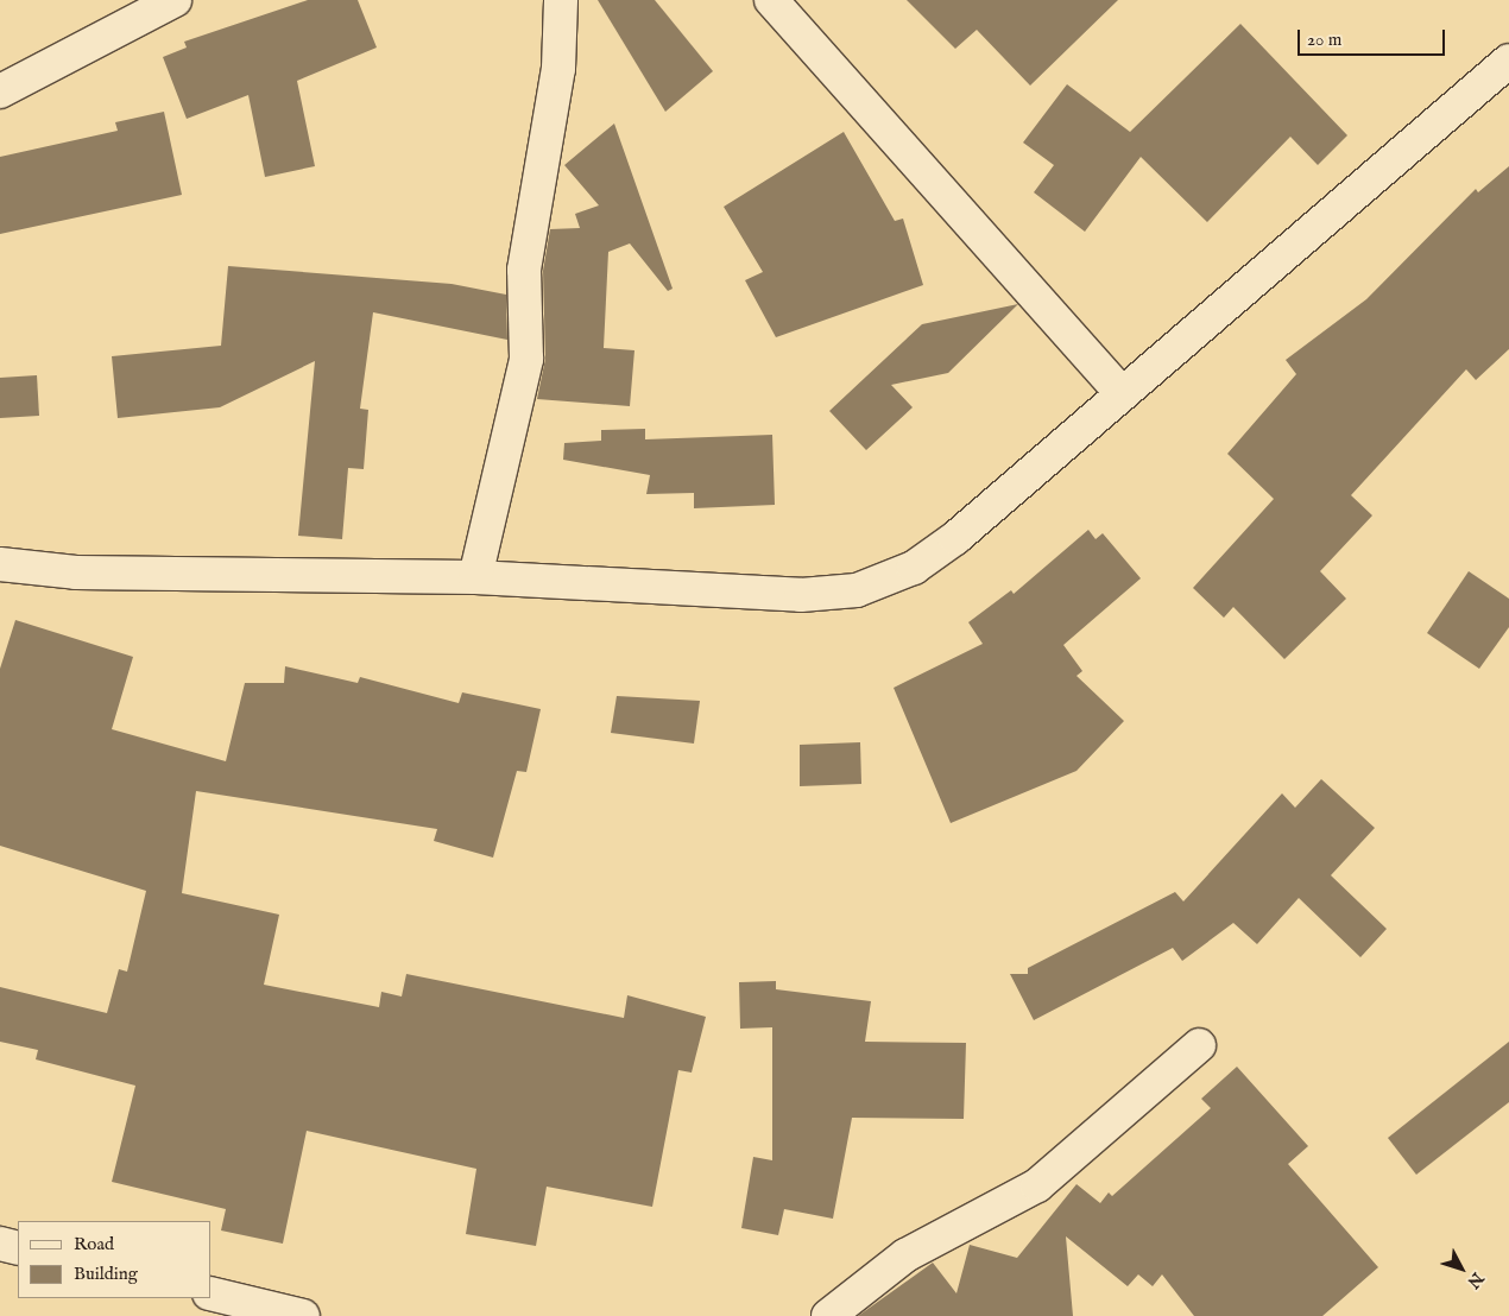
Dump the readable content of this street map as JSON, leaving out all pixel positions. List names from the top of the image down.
{
  "legend": ["Road", "Building"],
  "scale_bar": "20 m",
  "north": "bottom right"
}
